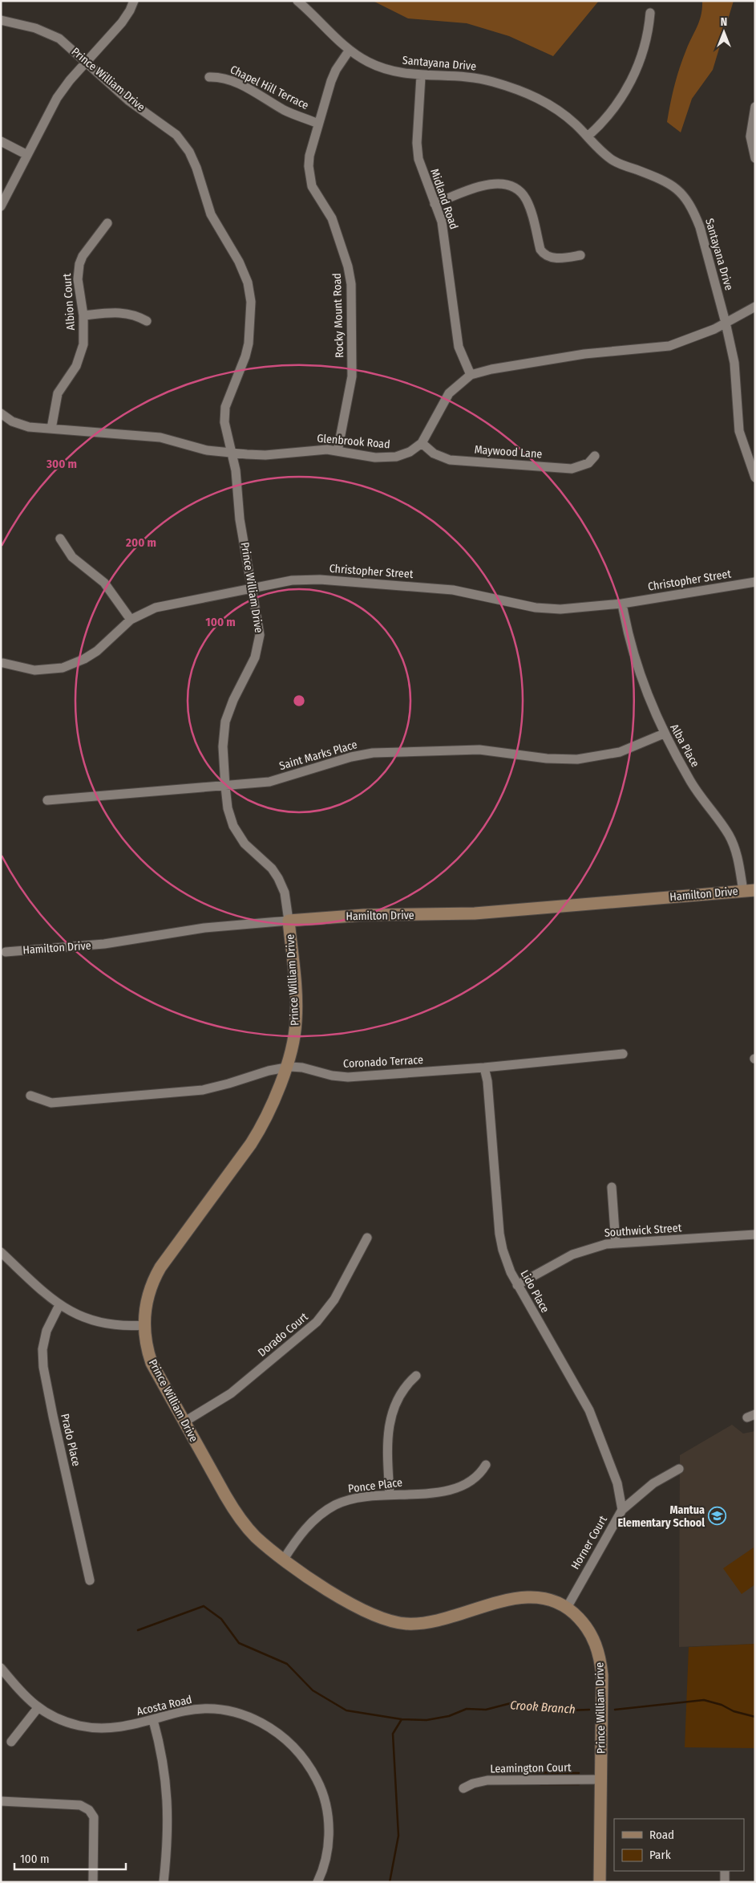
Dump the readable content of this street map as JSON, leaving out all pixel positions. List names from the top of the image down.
{
  "streets": {
    "street": [
      "Santayana Drive",
      "Prince William Drive",
      "Chapel Hill Terrace",
      "Midland Road",
      "Albion Court",
      "Rocky Mount Road",
      "Glenbrook Road",
      "Maywood Lane",
      "Christopher Street",
      "Alba Place",
      "Saint Marks Place",
      "Hamilton Drive",
      "Coronado Terrace",
      "Southwick Street",
      "Lido Place",
      "Dorado Court",
      "Prado Place",
      "Ponce Place",
      "Horner Court",
      "Acosta Road",
      "Leamington Court"
    ]
  },
  "crossings": [
    ["Santayana Drive", "Midland Road"],
    ["Santayana Drive", "Rocky Mount Road"],
    ["Santayana Drive", "Glenbrook Road"],
    ["Prince William Drive", "Glenbrook Road"],
    ["Prince William Drive", "Christopher Street"],
    ["Prince William Drive", "Saint Marks Place"],
    ["Prince William Drive", "Hamilton Drive"],
    ["Prince William Drive", "Coronado Terrace"],
    ["Prince William Drive", "Dorado Court"],
    ["Prince William Drive", "Ponce Place"],
    ["Prince William Drive", "Horner Court"],
    ["Prince William Drive", "Leamington Court"],
    ["Chapel Hill Terrace", "Rocky Mount Road"],
    ["Midland Road", "Glenbrook Road"],
    ["Albion Court", "Glenbrook Road"],
    ["Rocky Mount Road", "Glenbrook Road"],
    ["Glenbrook Road", "Maywood Lane"],
    ["Christopher Street", "Alba Place"],
    ["Alba Place", "Saint Marks Place"],
    ["Alba Place", "Hamilton Drive"],
    ["Coronado Terrace", "Lido Place"],
    ["Southwick Street", "Lido Place"],
    ["Lido Place", "Horner Court"]
  ],
  "water": ["Crook Branch"],
  "places": {
    "school or university": ["Mantua Elementary School"]
  },
  "legend": ["Road", "Park"],
  "scale_bar": "100 m",
  "north": "top",
  "rings": ["300 m", "200 m", "100 m"]
}
